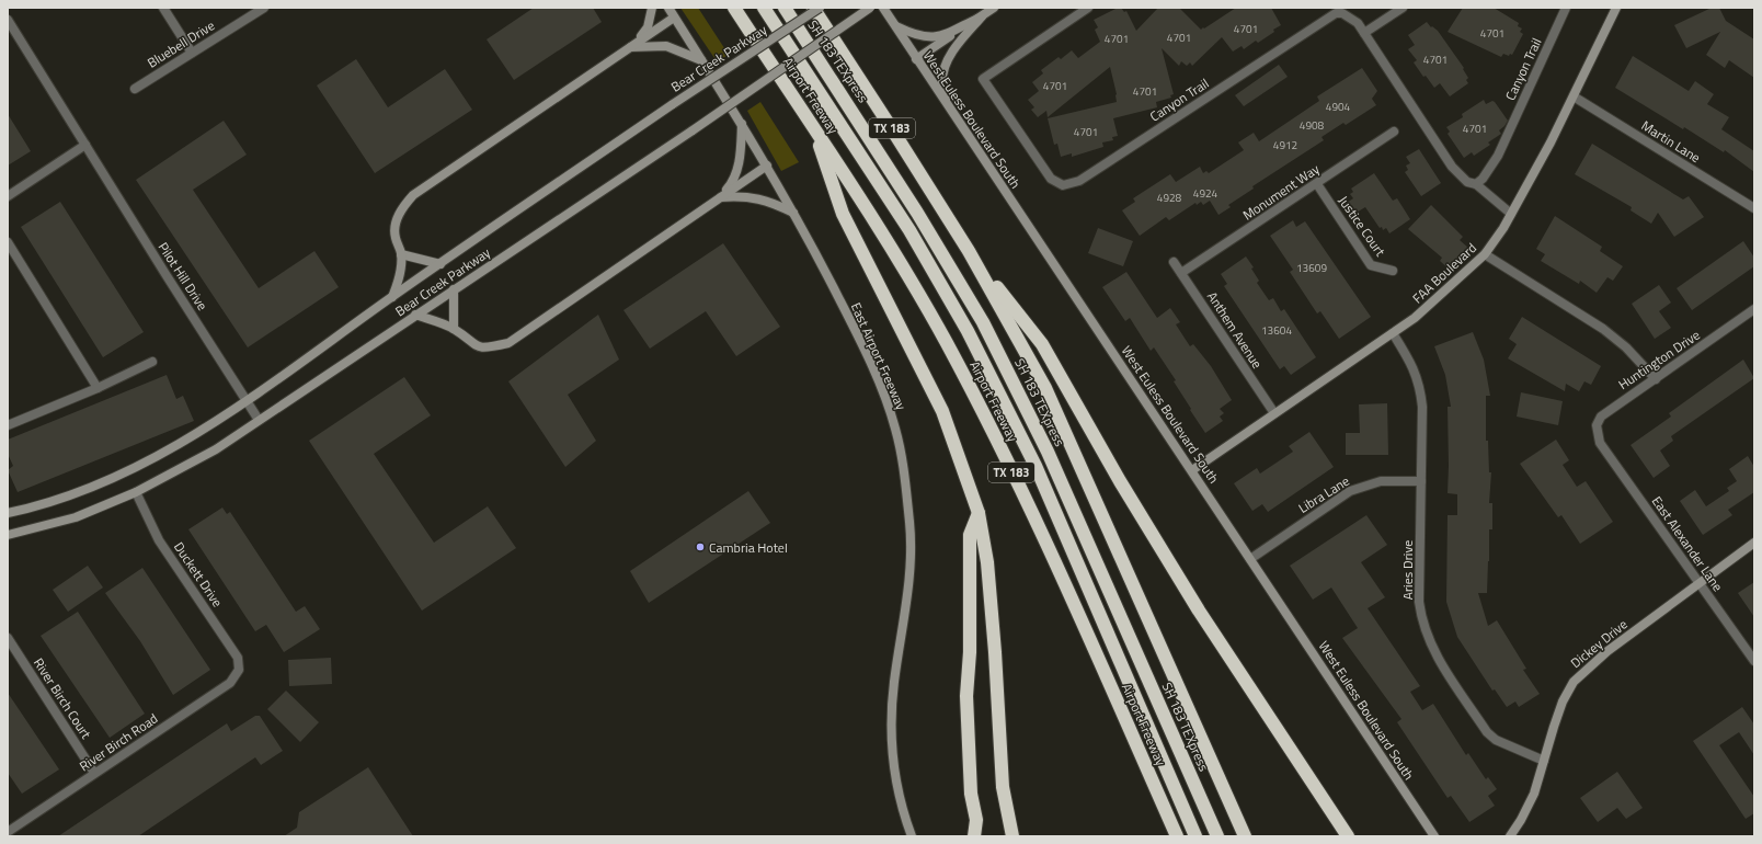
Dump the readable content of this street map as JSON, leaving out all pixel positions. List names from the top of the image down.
{
  "streets": {
    "highway": ["SH 183 TEXpress", "Airport Freeway", "TX 183"],
    "main road": [
      "Bear Creek Parkway",
      "West Euless Boulevard South",
      "FAA Boulevard",
      "East Airport Freeway",
      "Dickey Drive"
    ],
    "street": [
      "Bluebell Drive",
      "Canyon Trail",
      "Martin Lane",
      "Monument Way",
      "Justice Court",
      "Pilot Hill Drive",
      "Anthem Avenue",
      "Huntington Drive",
      "Libra Lane",
      "East Alexander Lane",
      "Aries Drive",
      "Duckett Drive",
      "River Birch Court",
      "River Birch Road"
    ]
  },
  "crossings": [
    ["Bear Creek Parkway", "Pilot Hill Drive"],
    ["Bear Creek Parkway", "Duckett Drive"],
    ["Canyon Trail", "FAA Boulevard"],
    ["West Euless Boulevard South", "FAA Boulevard"],
    ["West Euless Boulevard South", "Libra Lane"],
    ["Martin Lane", "FAA Boulevard"],
    ["Monument Way", "Justice Court"],
    ["Monument Way", "Anthem Avenue"],
    ["FAA Boulevard", "Anthem Avenue"],
    ["FAA Boulevard", "Aries Drive"],
    ["Huntington Drive", "East Alexander Lane"],
    ["Libra Lane", "Aries Drive"],
    ["East Alexander Lane", "Dickey Drive"],
    ["Aries Drive", "Dickey Drive"],
    ["Duckett Drive", "River Birch Road"],
    ["River Birch Court", "River Birch Road"]
  ],
  "places": ["Cambria Hotel"],
  "house_numbers": [
    "4701",
    "4701",
    "4701",
    "4701",
    "4701",
    "4701",
    "4701",
    "4904",
    "4908",
    "4701",
    "4701",
    "4912",
    "4924",
    "4928",
    "13609",
    "13604"
  ]
}
